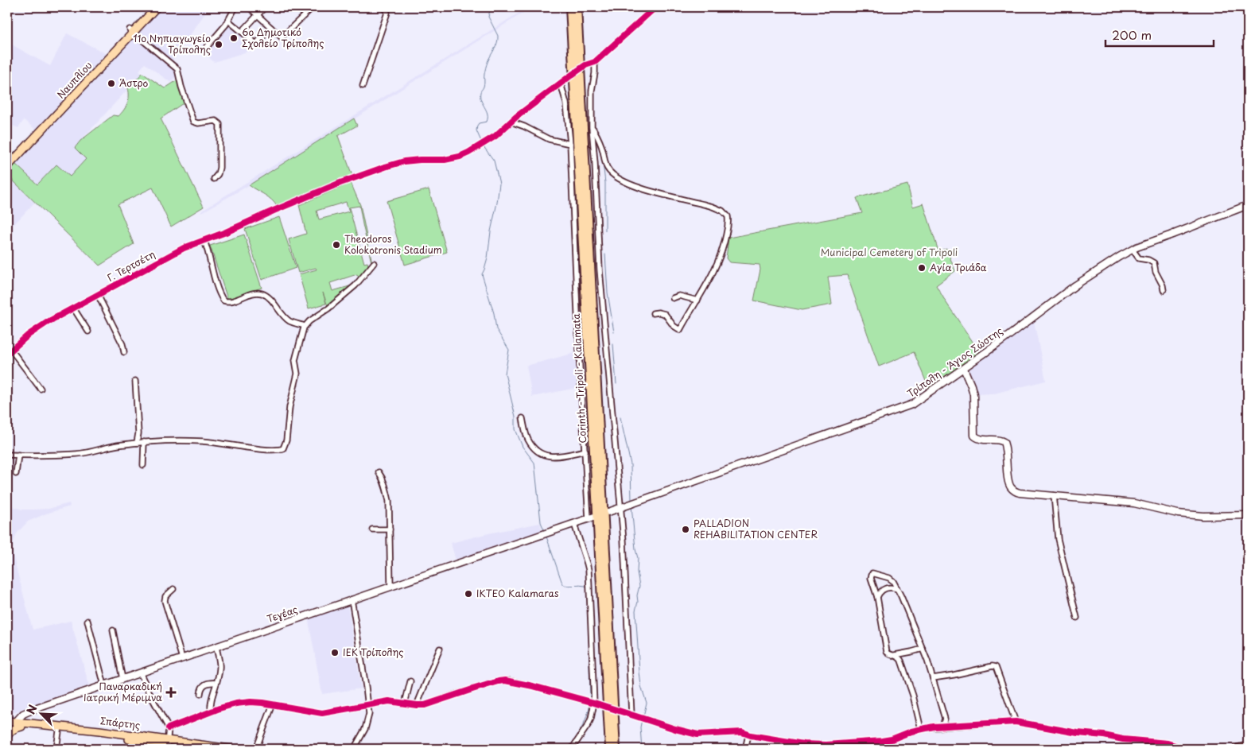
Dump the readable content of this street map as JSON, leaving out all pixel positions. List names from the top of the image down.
{
  "streets": {
    "highway": ["Corinth - Tripoli - Kalamata"],
    "main road": [
      "Ναυπλίου",
      "Τρίπολη - Άγιος Σώστης",
      "Τεγέας",
      "Σπάρτης"
    ],
    "street": ["Γ. Τερτσέτη"]
  },
  "crossings": [
    ["Τεγέας", "Σπάρτης"]
  ],
  "parks": ["Municipal Cemetery of Tripoli"],
  "places": {
    "other": [
      "6ο Δημοτικό Σχολείο Τρίπολης",
      "11ο Νηπιαγωγείο Τρίπολης",
      "Άστρο",
      "Theodoros Kolokotronis Stadium",
      "Αγία Τριάδα",
      "PALLADION REHABILITATION CENTER",
      "IKTEO Kalamaras",
      "ΙΕΚ Τρίπολης"
    ],
    "health": ["Παναρκαδική Ιατρική Μέριμνα"]
  },
  "scale_bar": "200 m",
  "north": "top left"
}
